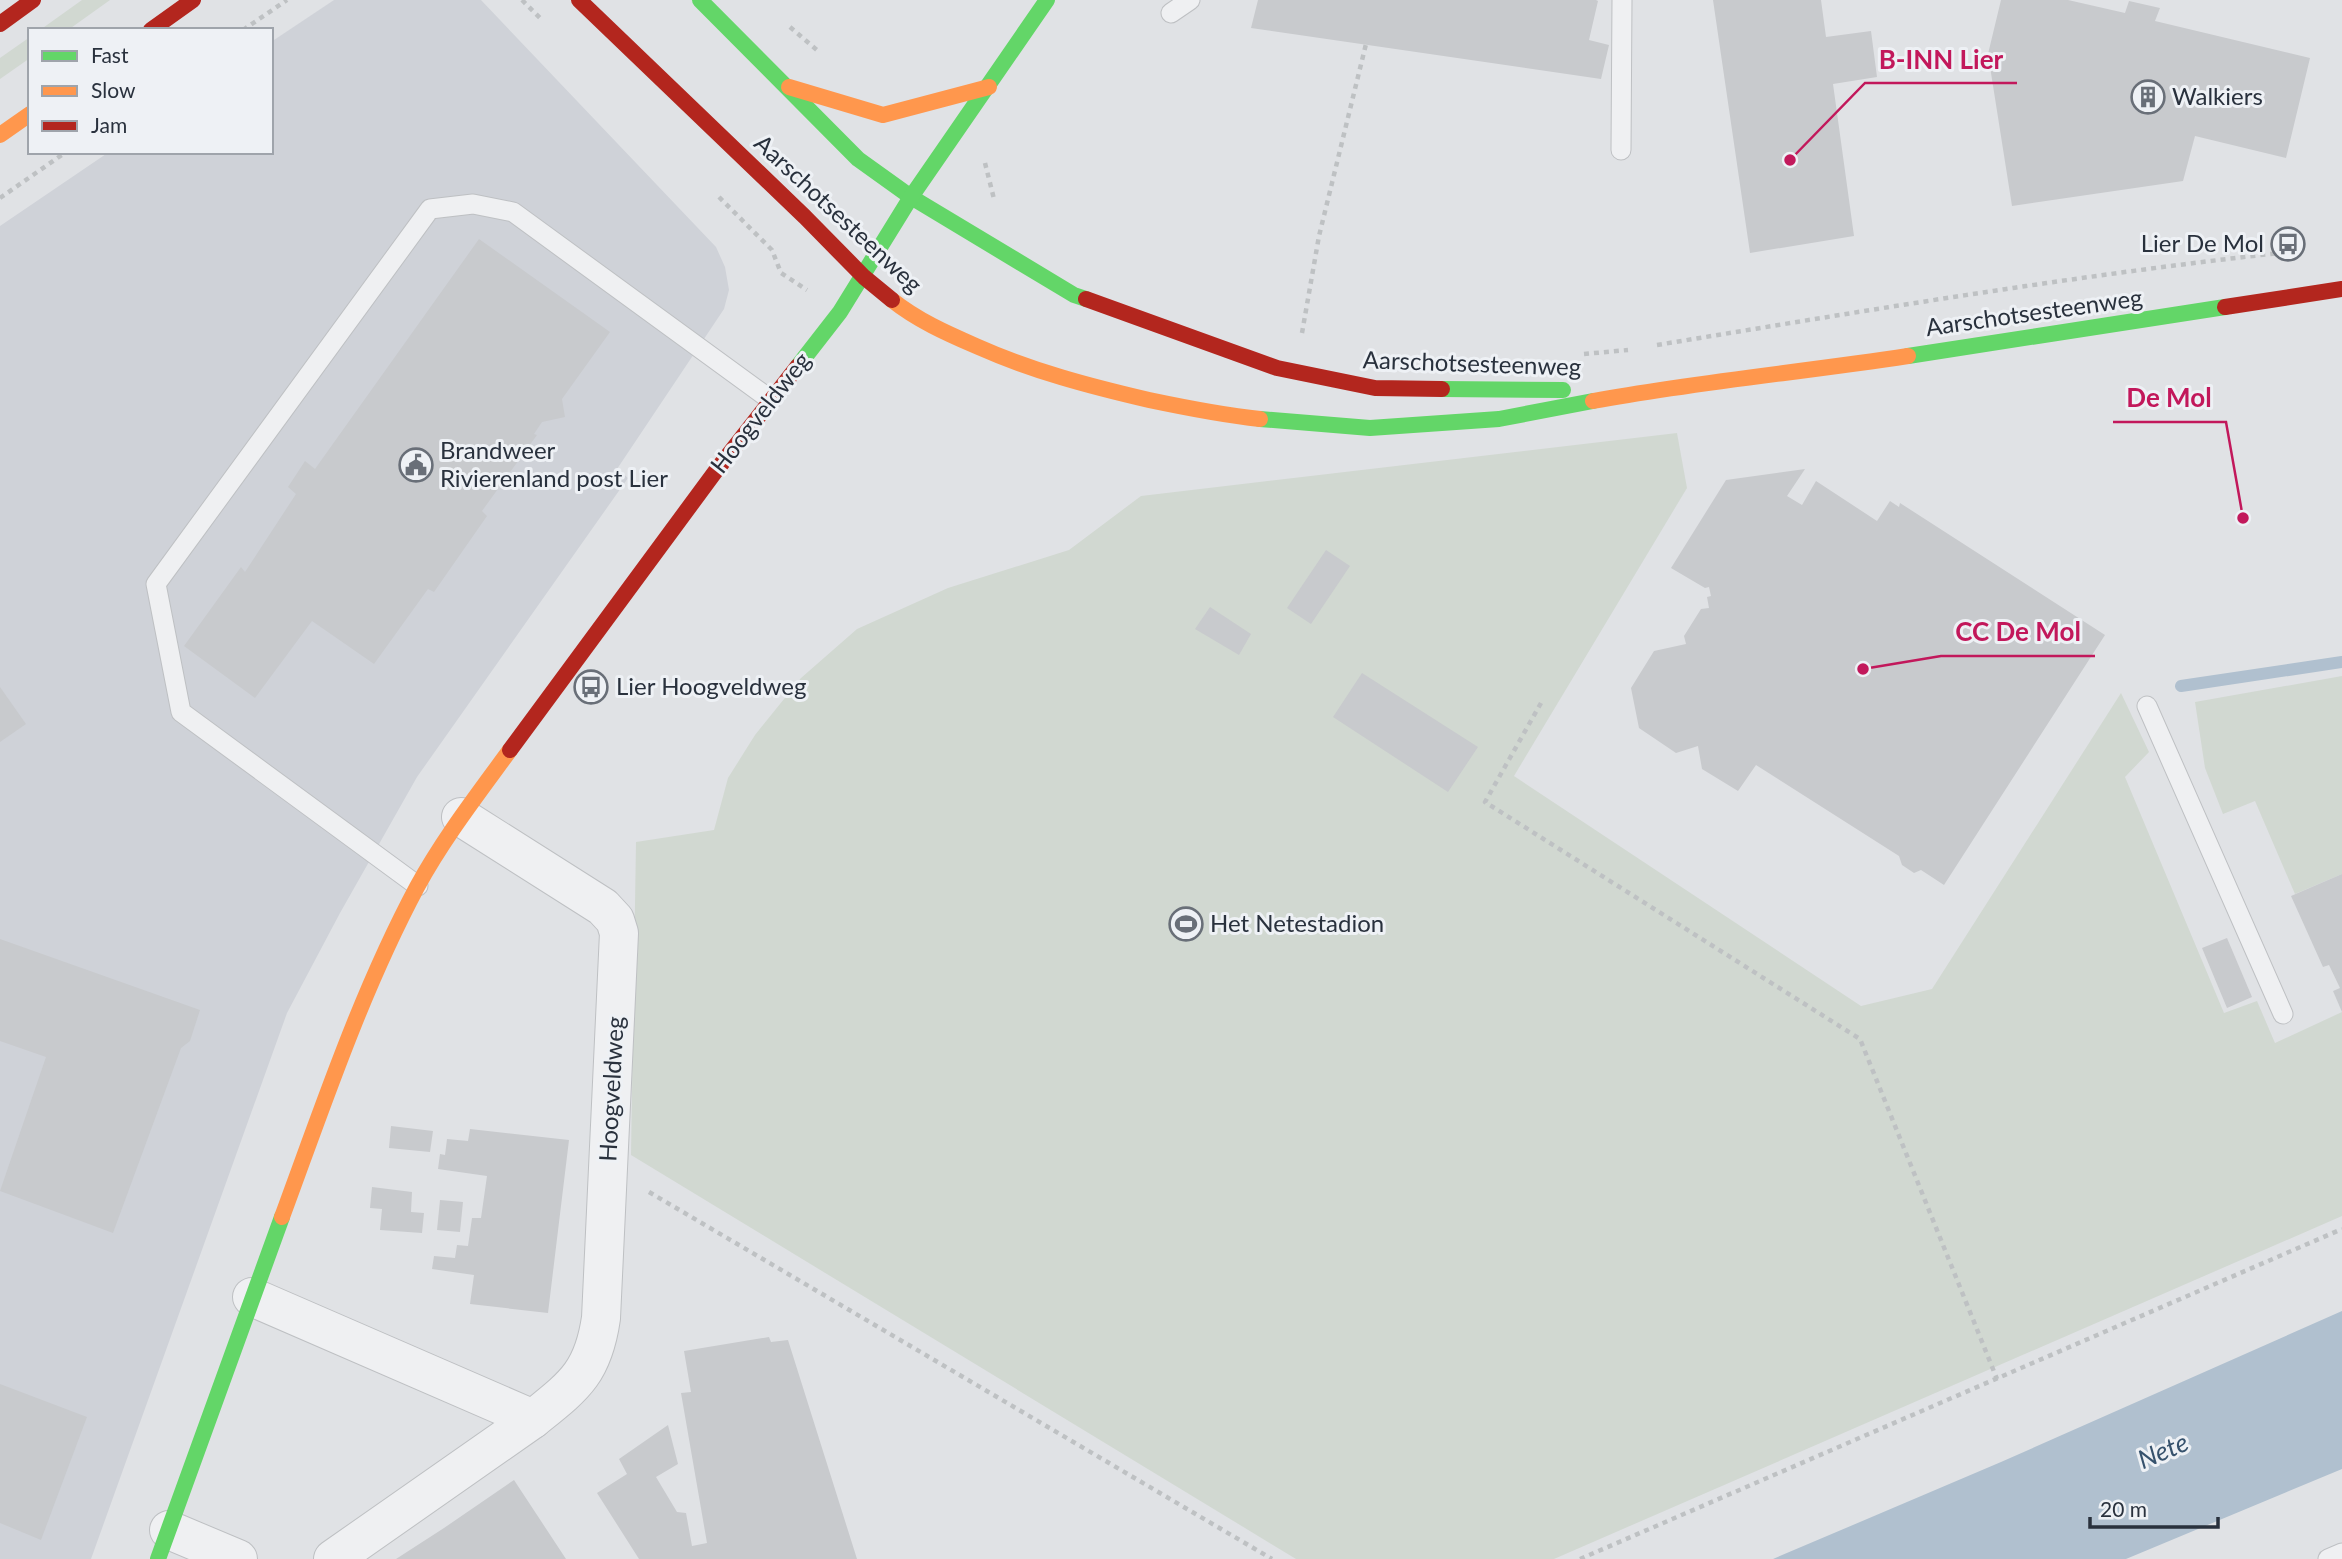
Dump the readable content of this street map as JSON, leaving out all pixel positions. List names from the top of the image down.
{
  "streets": {
    "street": ["Aarschotsesteenweg", "Hoogveldweg"]
  },
  "crossings": [
    ["Aarschotsesteenweg", "Hoogveldweg"]
  ],
  "water": ["Nete"],
  "places": {
    "building": ["Walkiers"],
    "other": ["B-INN Lier", "De Mol", "CC De Mol"],
    "bus stop": ["Lier De Mol", "Lier Hoogveldweg"],
    "public building": ["Brandweer Rivierenland post Lier"],
    "sports": ["Het Netestadion"]
  },
  "legend": ["Fast", "Slow", "Jam"],
  "scale_bar": "20 m"
}
